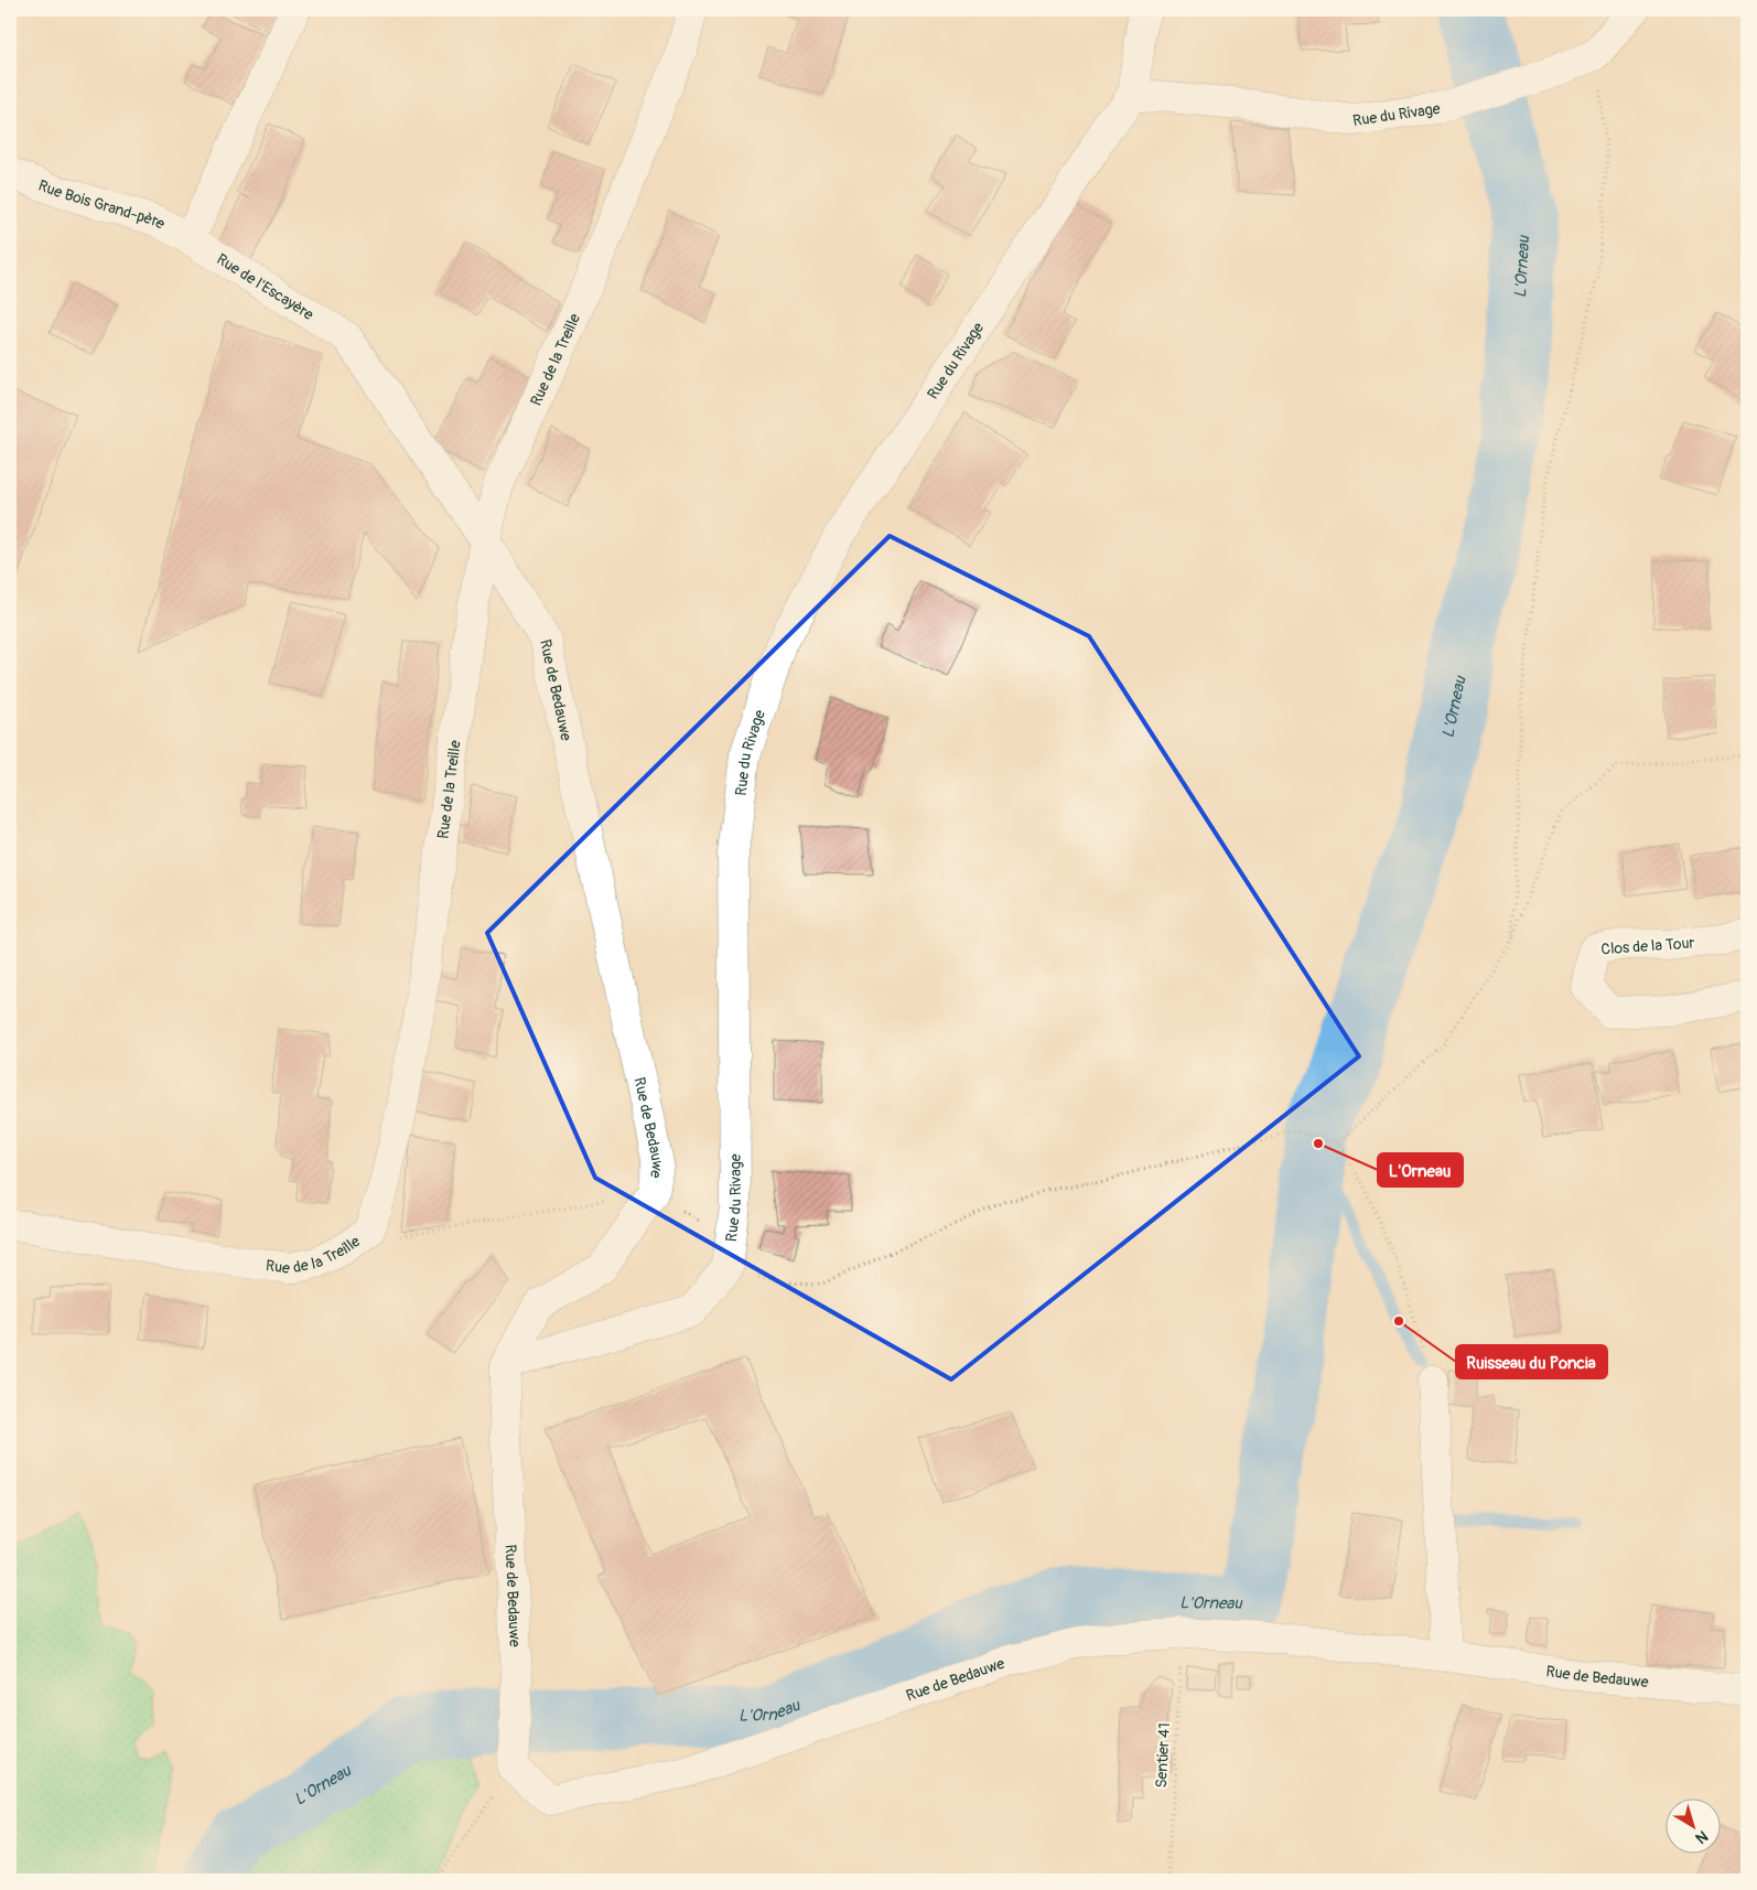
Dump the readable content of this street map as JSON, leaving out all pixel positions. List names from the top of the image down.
{
  "streets": {
    "street": [
      "Rue du Rivage",
      "Rue Bois Grand-père",
      "Rue de l'Escayère",
      "Rue de la Treille",
      "Rue de Bedauwe",
      "Clos de la Tour"
    ],
    "path": ["Sentier 41"]
  },
  "crossings": [
    ["Rue Bois Grand-père", "Rue de l'Escayère"],
    ["Rue de l'Escayère", "Rue de la Treille"],
    ["Rue de l'Escayère", "Rue de Bedauwe"],
    ["Rue de la Treille", "Rue de Bedauwe"],
    ["Rue de Bedauwe", "Sentier 41"]
  ],
  "water": ["L'Orneau"],
  "places": ["L'Orneau", "Ruisseau du Poncia"],
  "north": "bottom right"
}
